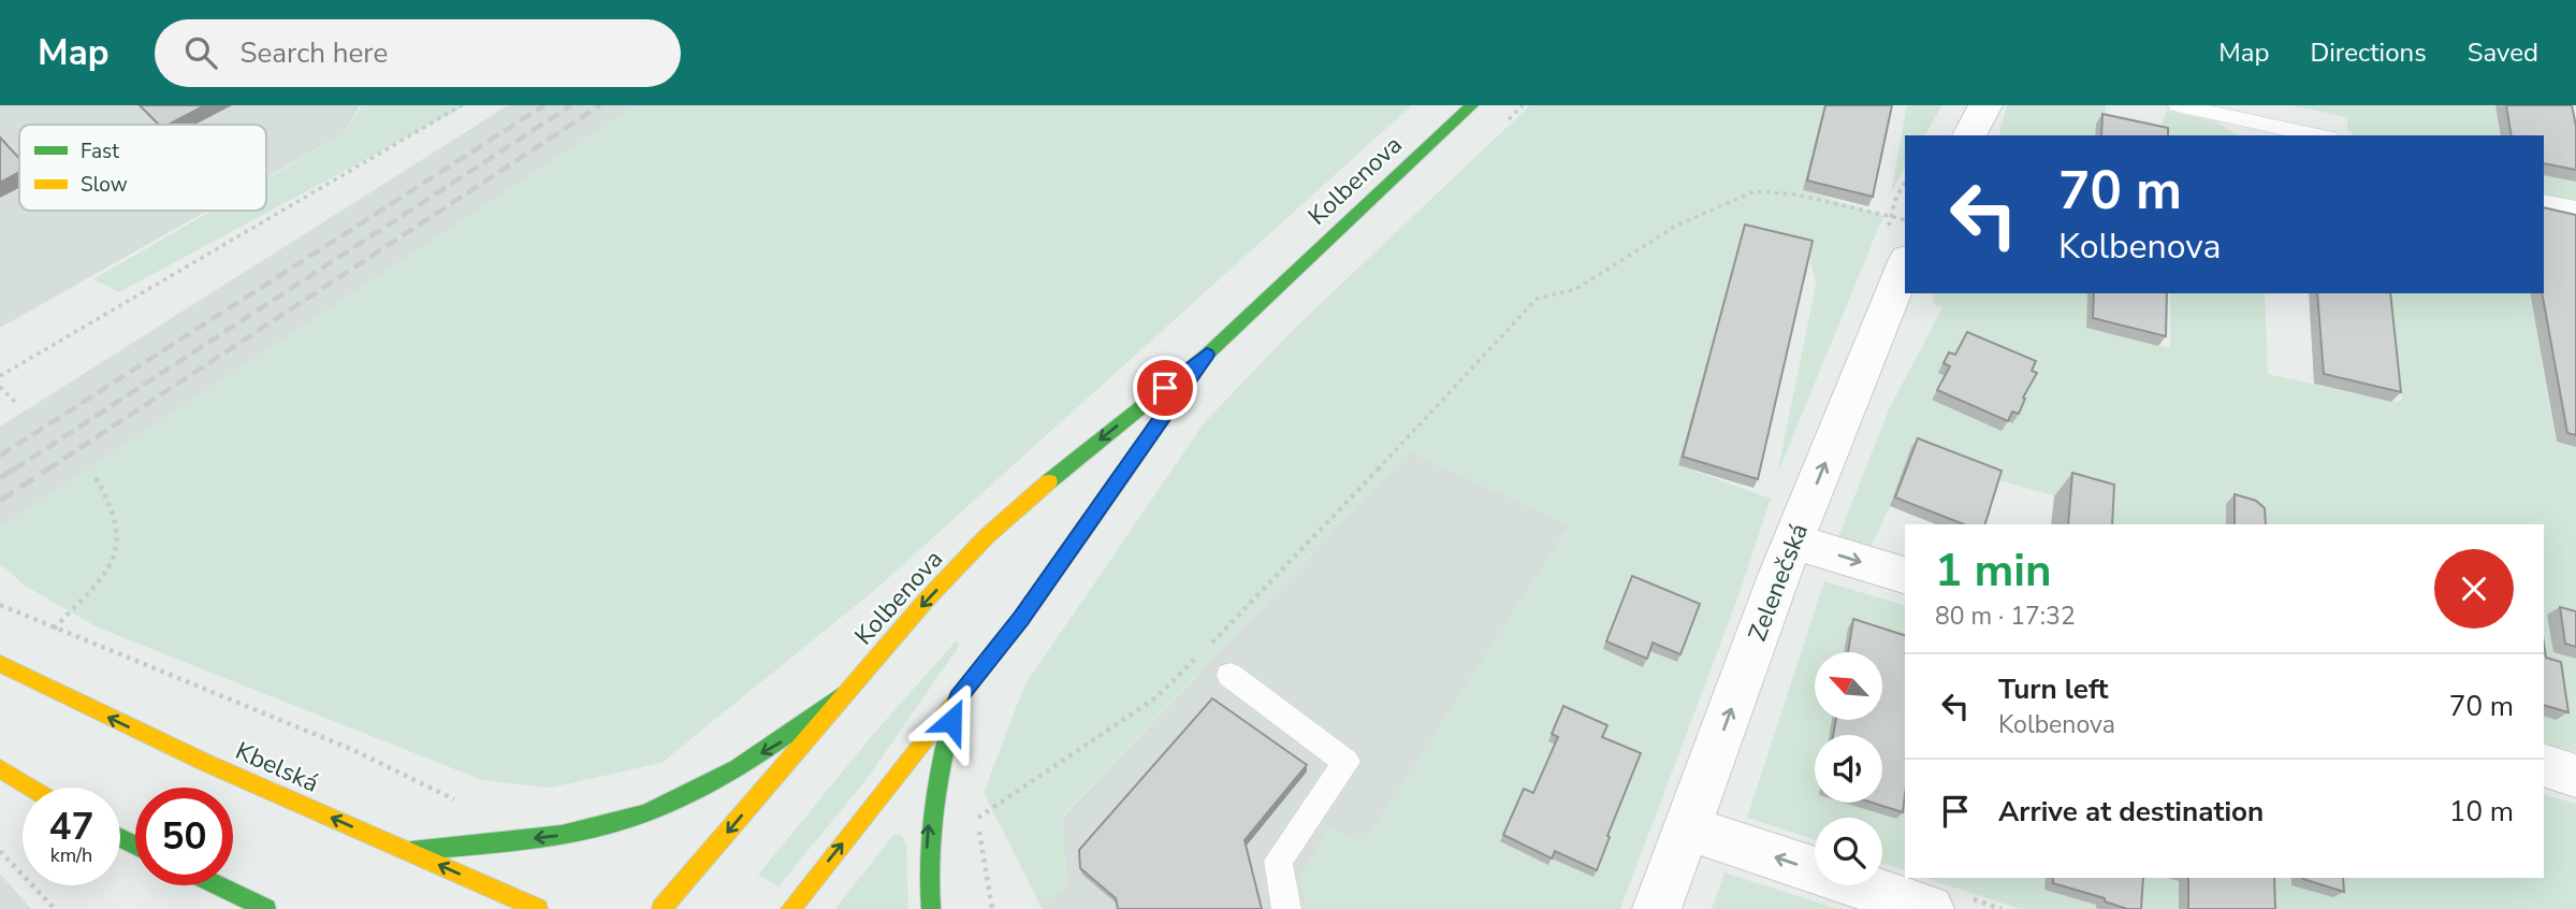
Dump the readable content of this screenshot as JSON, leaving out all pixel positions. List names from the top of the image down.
{
  "streets": {
    "main road": ["Kolbenova", "Kbelská"],
    "street": ["Zelenečská"]
  },
  "one_way": ["Zelenečská", "Kbelská"],
  "legend": ["Fast", "Slow"],
  "north": "top left",
  "page": {
    "header": "Map",
    "search": "Search here",
    "nav": ["Map", "Directions", "Saved"],
    "turn": ["70 m", "Kolbenova"],
    "heading": ["1 min", "80 m · 17:32"],
    "list": [
      {
        "name": "Turn left",
        "note": "Kolbenova",
        "value": "70 m"
      },
      {
        "name": "Arrive at destination",
        "value": "10 m"
      }
    ],
    "speed": "47 km/h",
    "limit": "50"
  }
}
